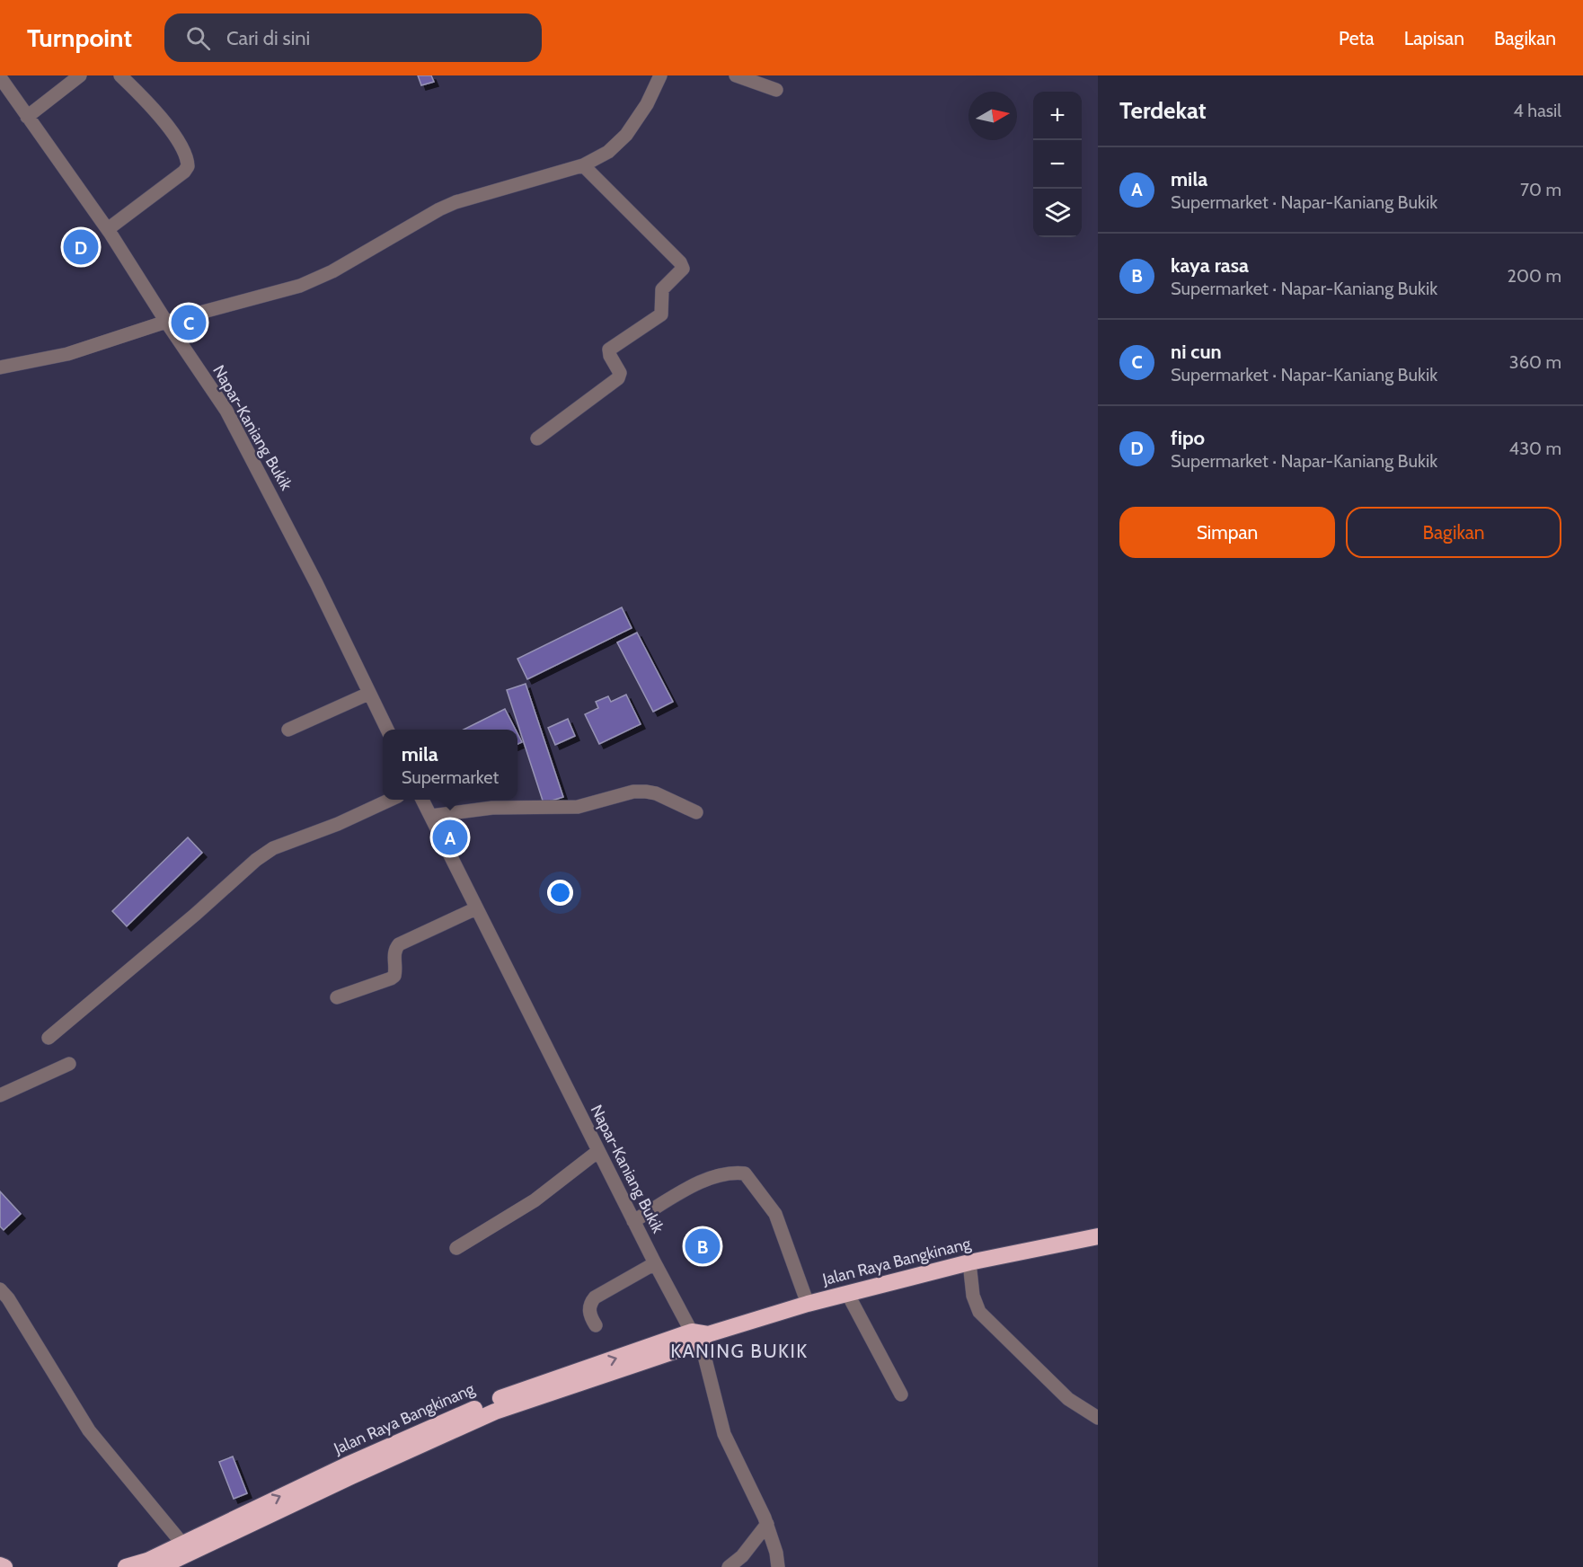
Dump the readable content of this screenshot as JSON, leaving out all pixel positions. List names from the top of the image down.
{
  "streets": {
    "highway": ["Jalan Raya Bangkinang"],
    "street": ["Napar-Kaniang Bukik"]
  },
  "crossings": [
    ["Napar-Kaniang Bukik", "Jalan Raya Bangkinang"]
  ],
  "districts": ["KANING BUKIK"],
  "north": "right",
  "page": {
    "header": "Turnpoint",
    "search": "Cari di sini",
    "nav": ["Peta", "Lapisan", "Bagikan"],
    "heading": ["Terdekat", "4 hasil"],
    "map_buttons": ["+", "−"],
    "list": [
      {
        "mark": "A",
        "name": "mila",
        "note": "Supermarket · Napar-Kaniang Bukik",
        "value": "70 m"
      },
      {
        "mark": "B",
        "name": "kaya rasa",
        "note": "Supermarket · Napar-Kaniang Bukik",
        "value": "200 m"
      },
      {
        "mark": "C",
        "name": "ni cun",
        "note": "Supermarket · Napar-Kaniang Bukik",
        "value": "360 m"
      },
      {
        "mark": "D",
        "name": "fipo",
        "note": "Supermarket · Napar-Kaniang Bukik",
        "value": "430 m"
      }
    ],
    "pins": [
      "D",
      "C",
      "A",
      "B"
    ],
    "buttons": ["Simpan", "Bagikan"],
    "popup": ["mila", "Supermarket"]
  }
}
